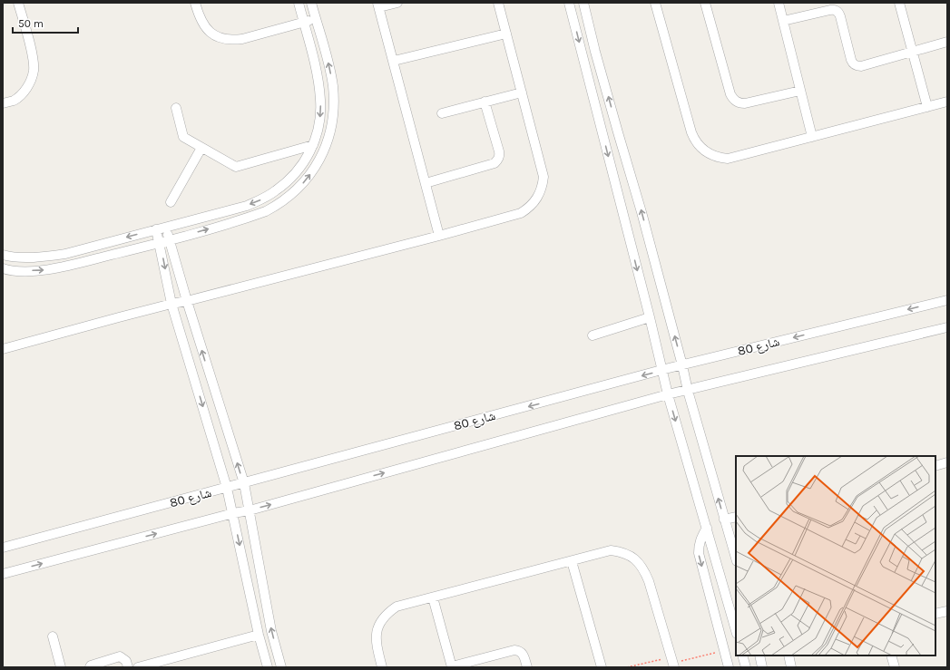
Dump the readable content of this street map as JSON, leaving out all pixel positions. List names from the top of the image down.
{
  "streets": {
    "street": ["شارع 80"]
  },
  "scale_bar": "50 m"
}
